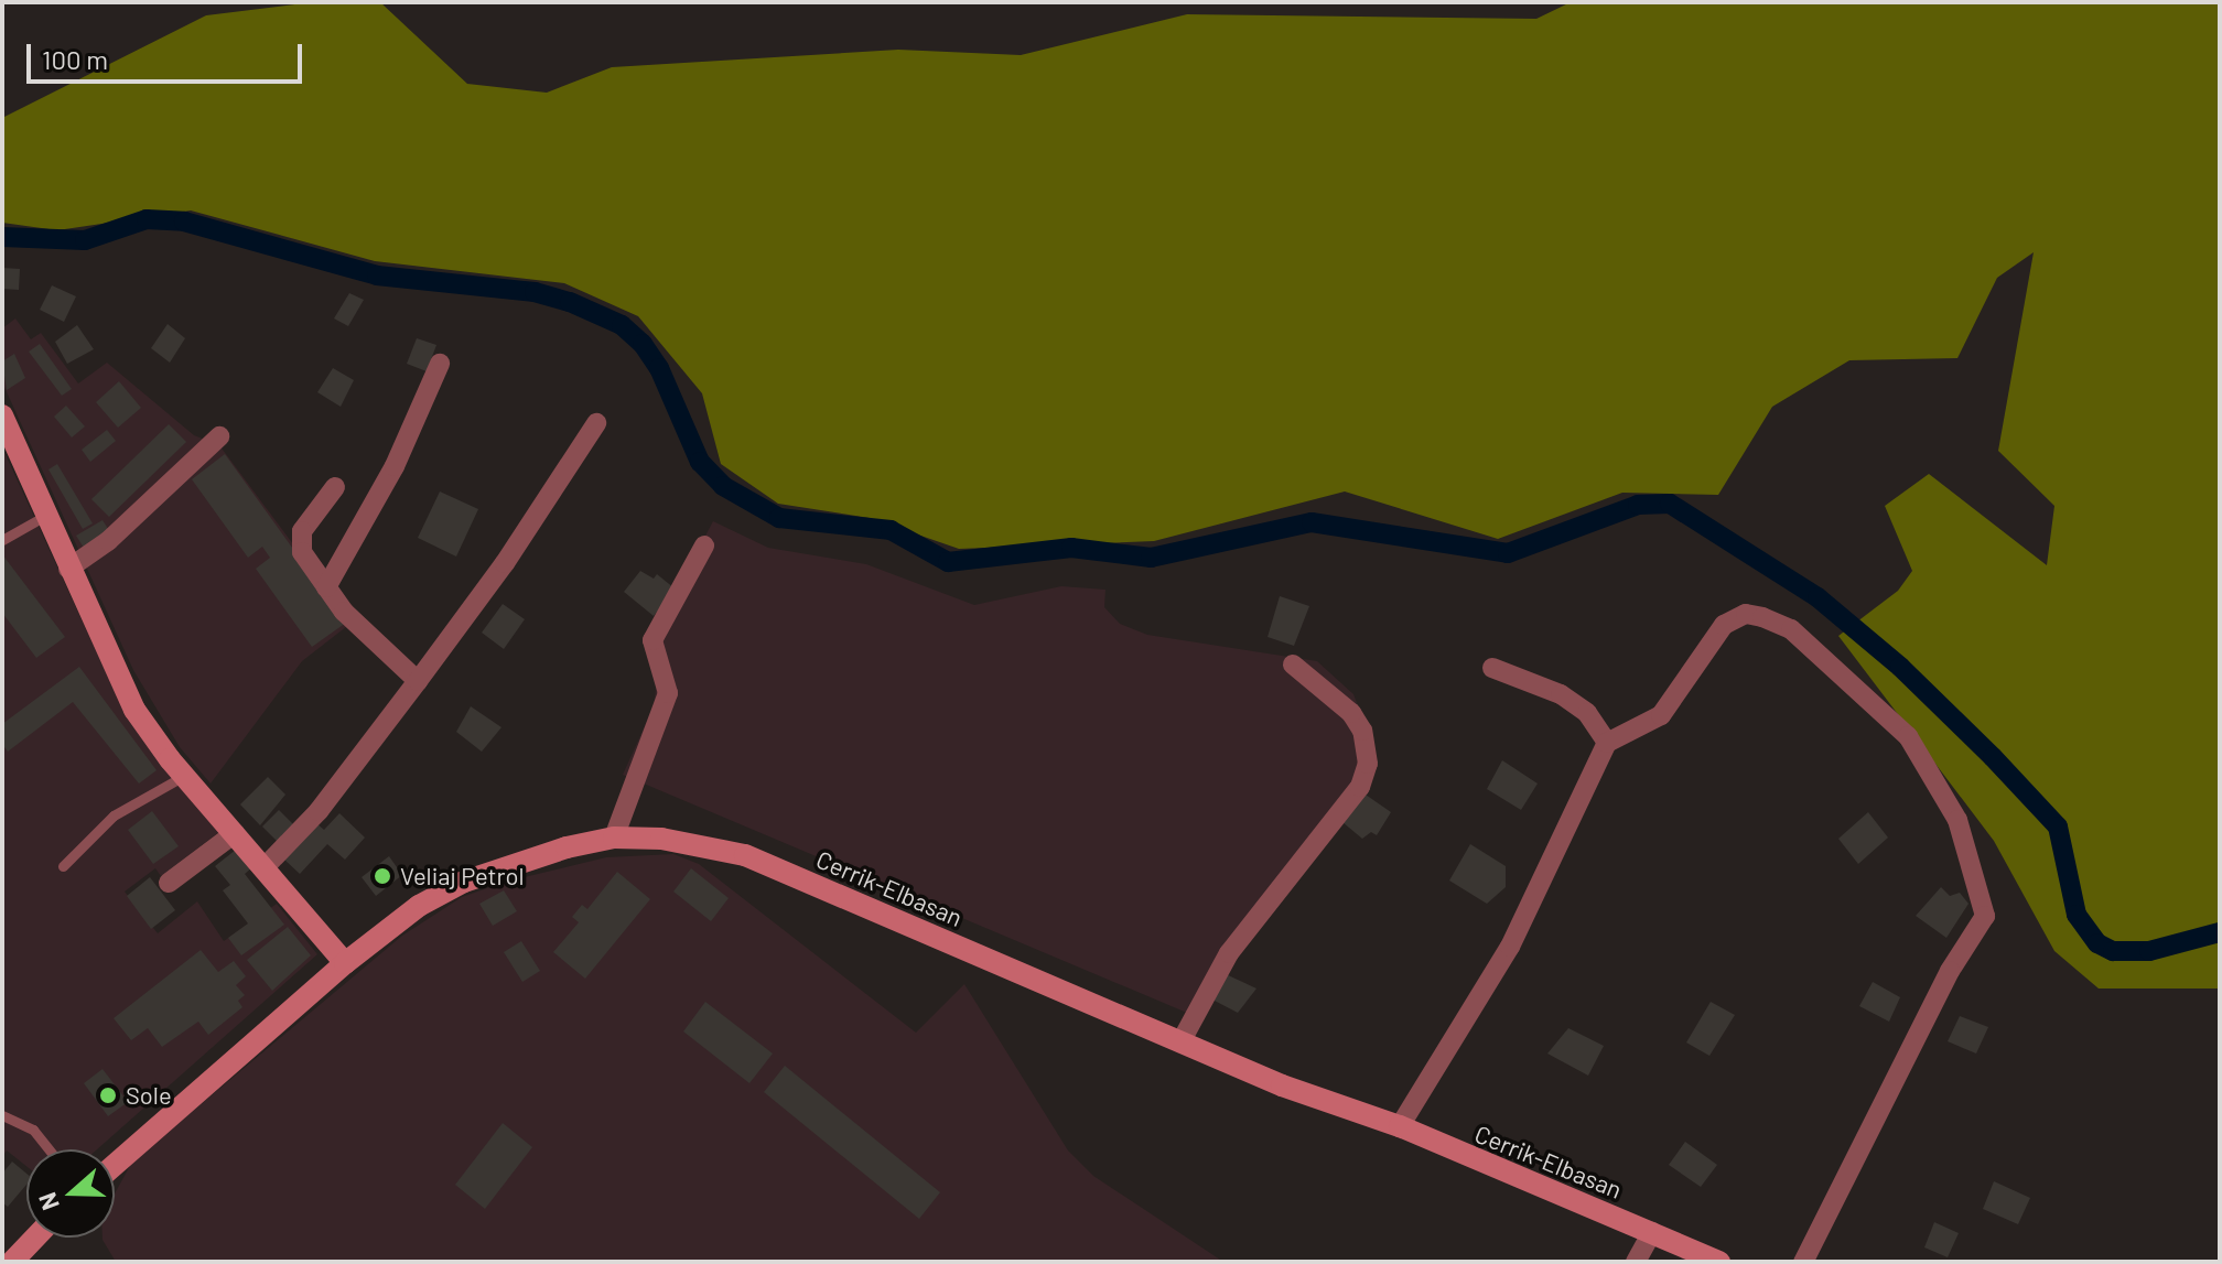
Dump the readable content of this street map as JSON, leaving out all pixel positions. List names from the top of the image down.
{
  "streets": {
    "main road": ["Cerrik-Elbasan"]
  },
  "places": ["Veliaj Petrol", "Sole"],
  "scale_bar": "100 m",
  "north": "left"
}
